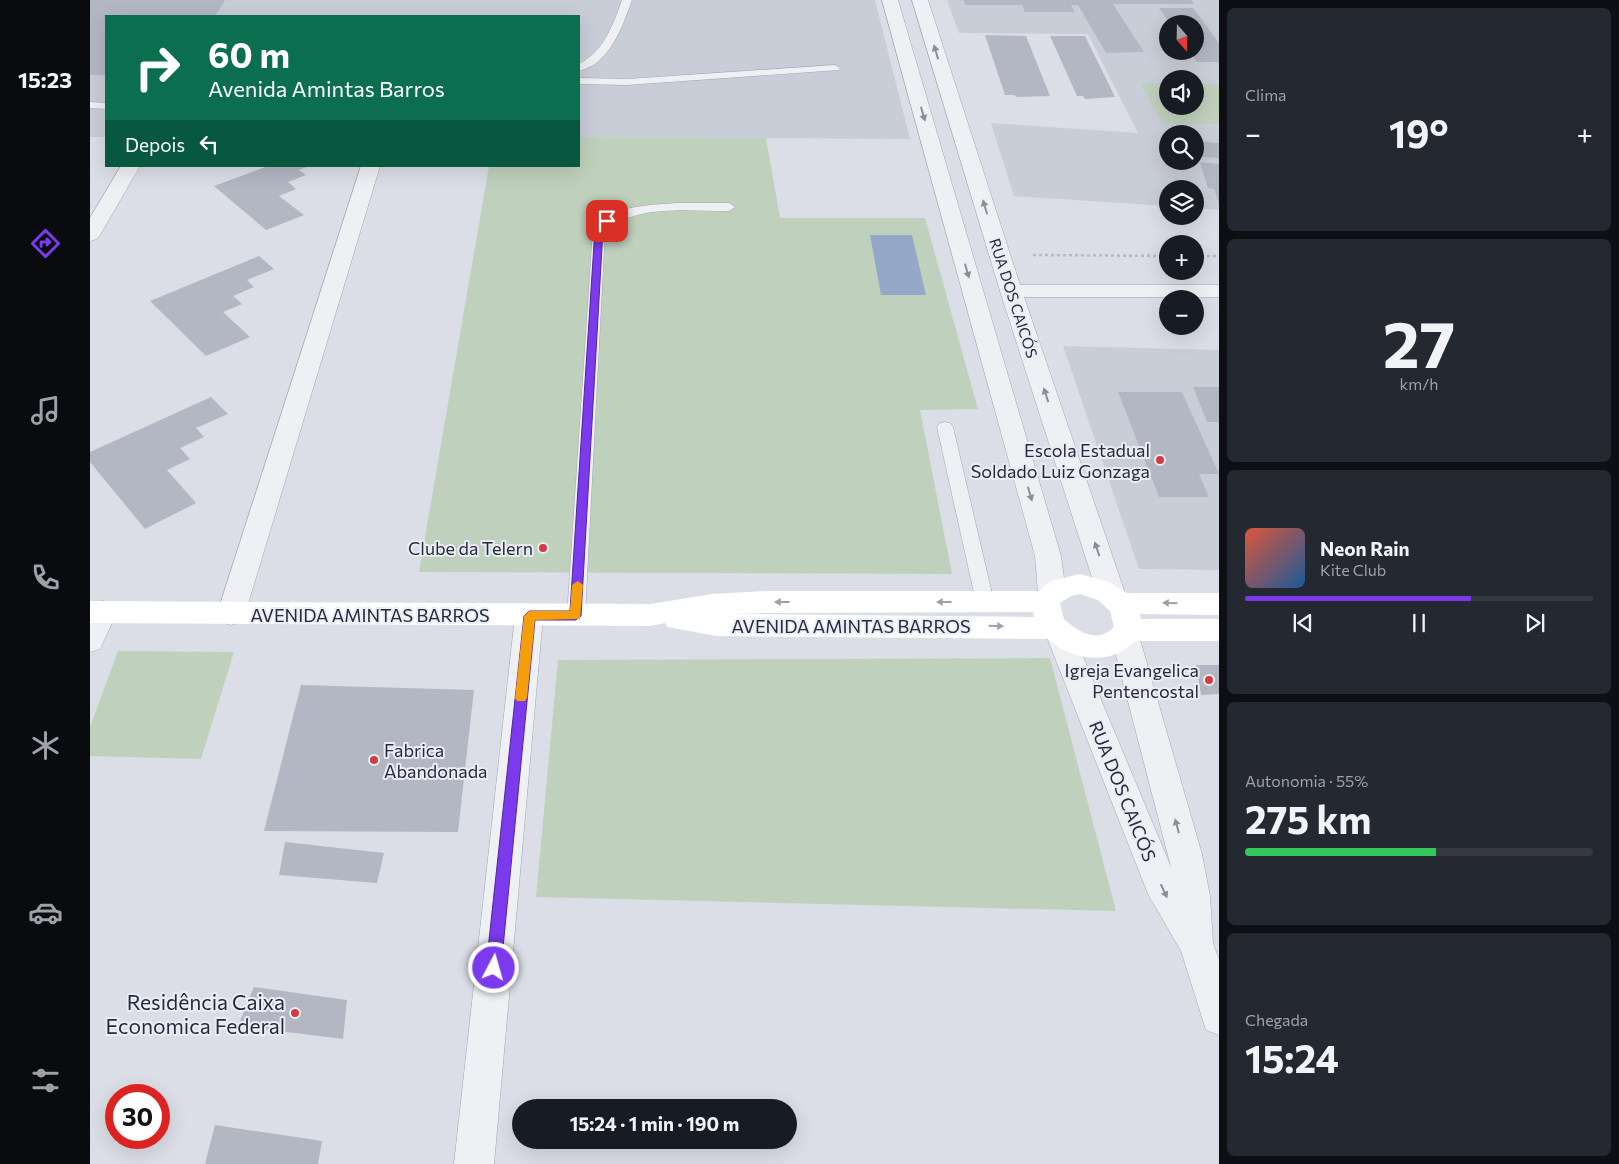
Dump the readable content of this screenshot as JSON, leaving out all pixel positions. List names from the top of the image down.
{
  "streets": {
    "main road": ["AVENIDA AMINTAS BARROS"],
    "street": ["RUA DOS CAICÓS"]
  },
  "crossings": [
    ["RUA DOS CAICÓS", "AVENIDA AMINTAS BARROS"]
  ],
  "places": [
    "Escola Estadual Soldado Luiz Gonzaga",
    "Clube da Telern",
    "Igreja Evangelica Pentencostal",
    "Fabrica Abandonada",
    "Residência Caixa Economica Federal"
  ],
  "north": "bottom",
  "page": {
    "tabs": "15:23",
    "tile": [
      "Clima",
      ["27", "km/h"],
      ["Autonomia · 55%", "275 km"],
      ["Chegada", "15:24"]
    ],
    "map_buttons": ["+", "−"],
    "turn": ["60 m", "Avenida Amintas Barros"],
    "heat": ["−", "19°", "+"],
    "then": "Depois",
    "song": ["Neon Rain", "Kite Club"],
    "limit": "30",
    "trip": "15:24 · 1 min · 190 m"
  }
}
